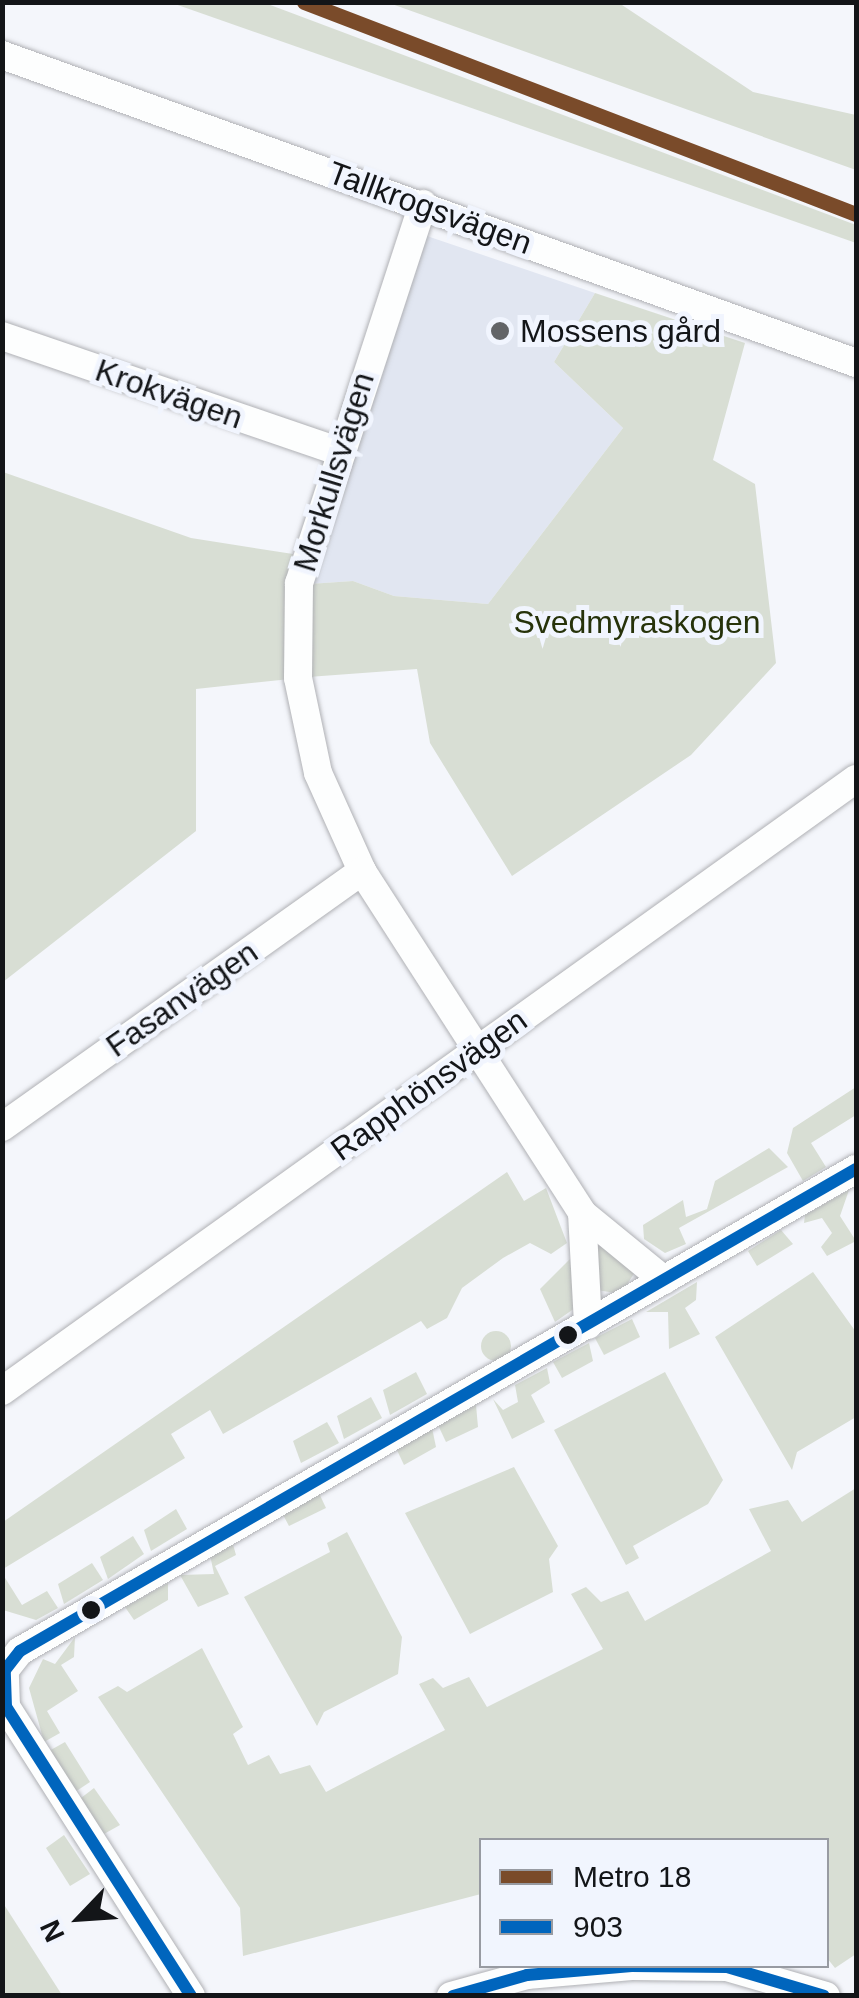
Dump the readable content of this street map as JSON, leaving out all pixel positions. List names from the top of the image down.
{
  "streets": {
    "street": [
      "Tallkrogsvägen",
      "Krokvägen",
      "Morkullsvägen",
      "Fasanvägen",
      "Rapphönsvägen"
    ]
  },
  "crossings": [
    ["Tallkrogsvägen", "Morkullsvägen"],
    ["Krokvägen", "Morkullsvägen"],
    ["Morkullsvägen", "Fasanvägen"],
    ["Morkullsvägen", "Rapphönsvägen"]
  ],
  "parks": ["Svedmyraskogen"],
  "places": ["Mossens gård"],
  "lines": ["metro line 18", "transit line 903"],
  "legend": ["Metro 18", "903"],
  "north": "bottom left"
}
